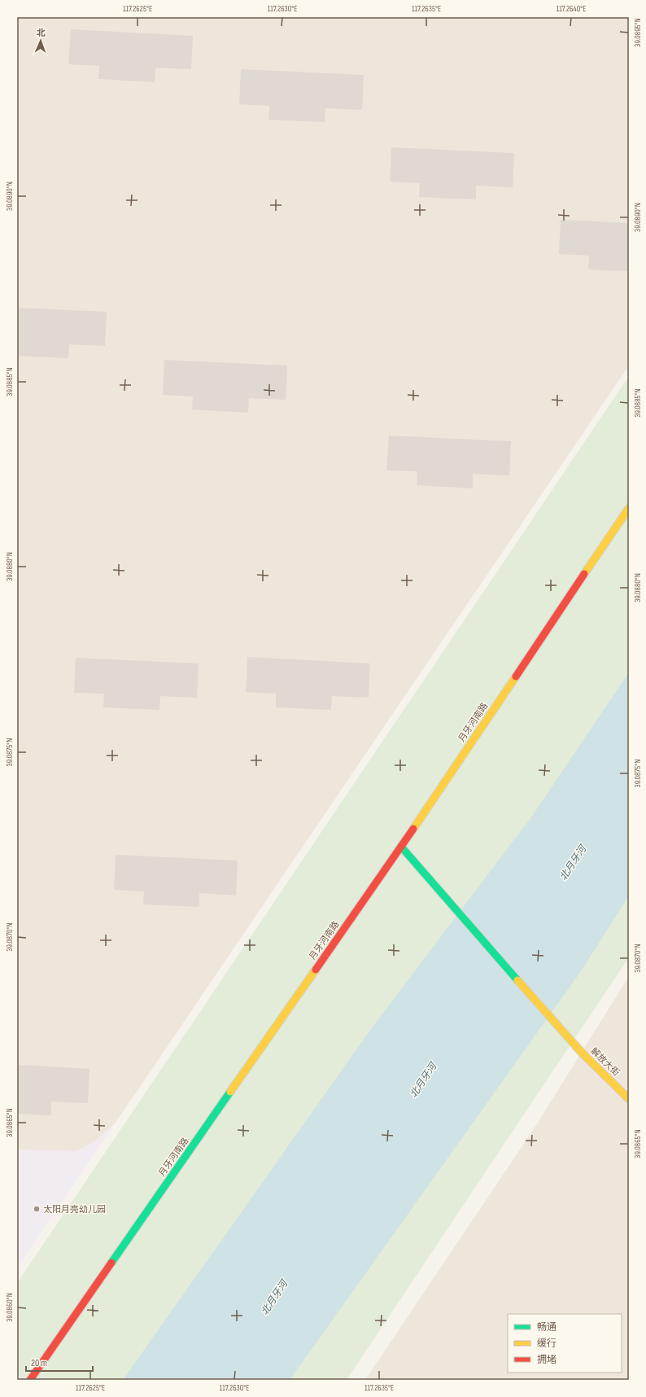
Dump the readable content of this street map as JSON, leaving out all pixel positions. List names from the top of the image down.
{
  "streets": {
    "street": ["月牙河南路", "解放大街"]
  },
  "crossings": [
    ["月牙河南路", "解放大街"]
  ],
  "water": ["北月牙河"],
  "places": ["太阳月亮幼儿园"],
  "legend": ["畅通", "缓行", "拥堵"],
  "scale_bar": "20 m",
  "north": "top",
  "coordinates": [
    "117.2625°E",
    "117.2630°E",
    "117.2635°E",
    "117.2640°E",
    "39.0895°N",
    "39.0890°N",
    "39.0885°N",
    "39.0880°N",
    "39.0875°N",
    "39.0870°N",
    "39.0865°N",
    "39.0860°N"
  ]
}
